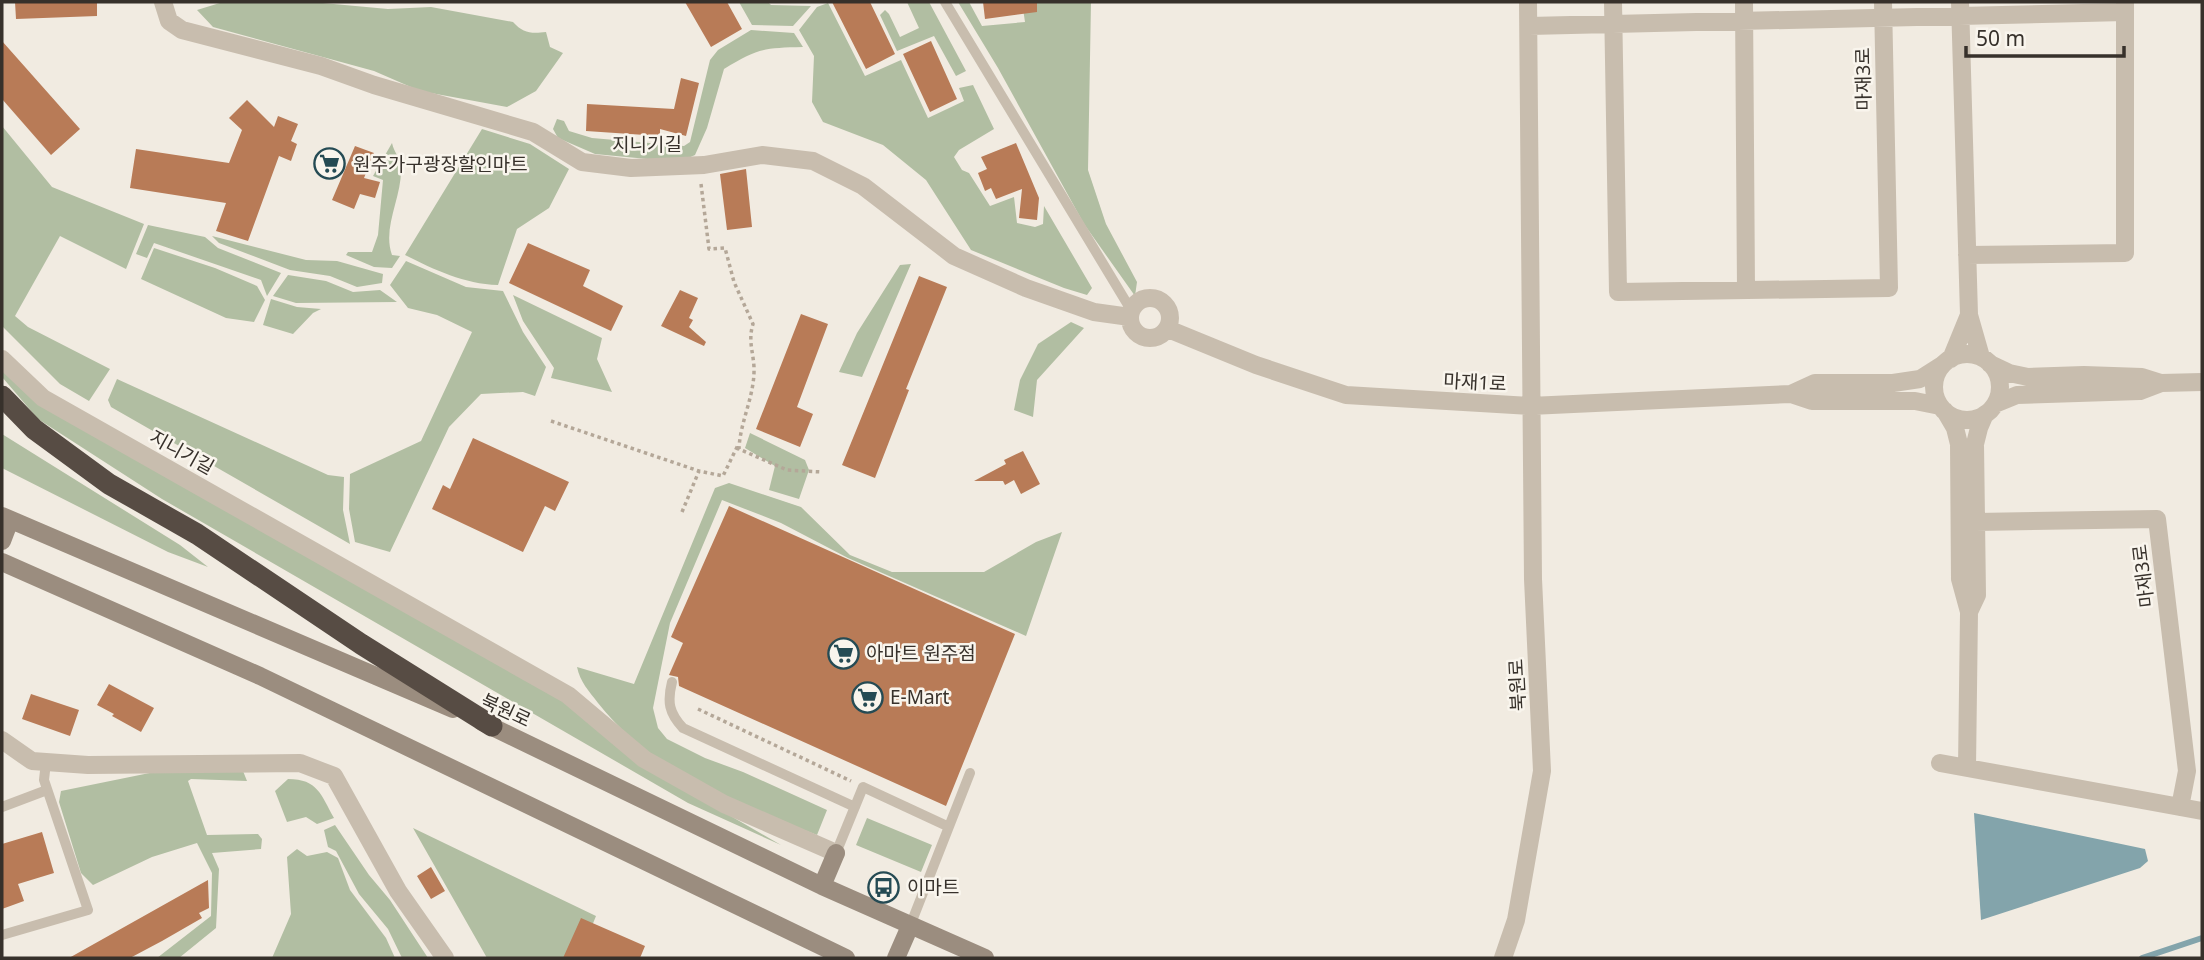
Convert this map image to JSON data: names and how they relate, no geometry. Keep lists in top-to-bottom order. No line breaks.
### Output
{"streets":{"street":["마재3로","지니기길","마재1로","북원로"]},"crossings":[["지니기길","마재1로"],["마재1로","북원로"]],"places":{"supermarket":["원주가구광장할인마트","아마트 원주점","E-Mart"],"bus stop":["이마트"]},"scale_bar":"50 m"}
